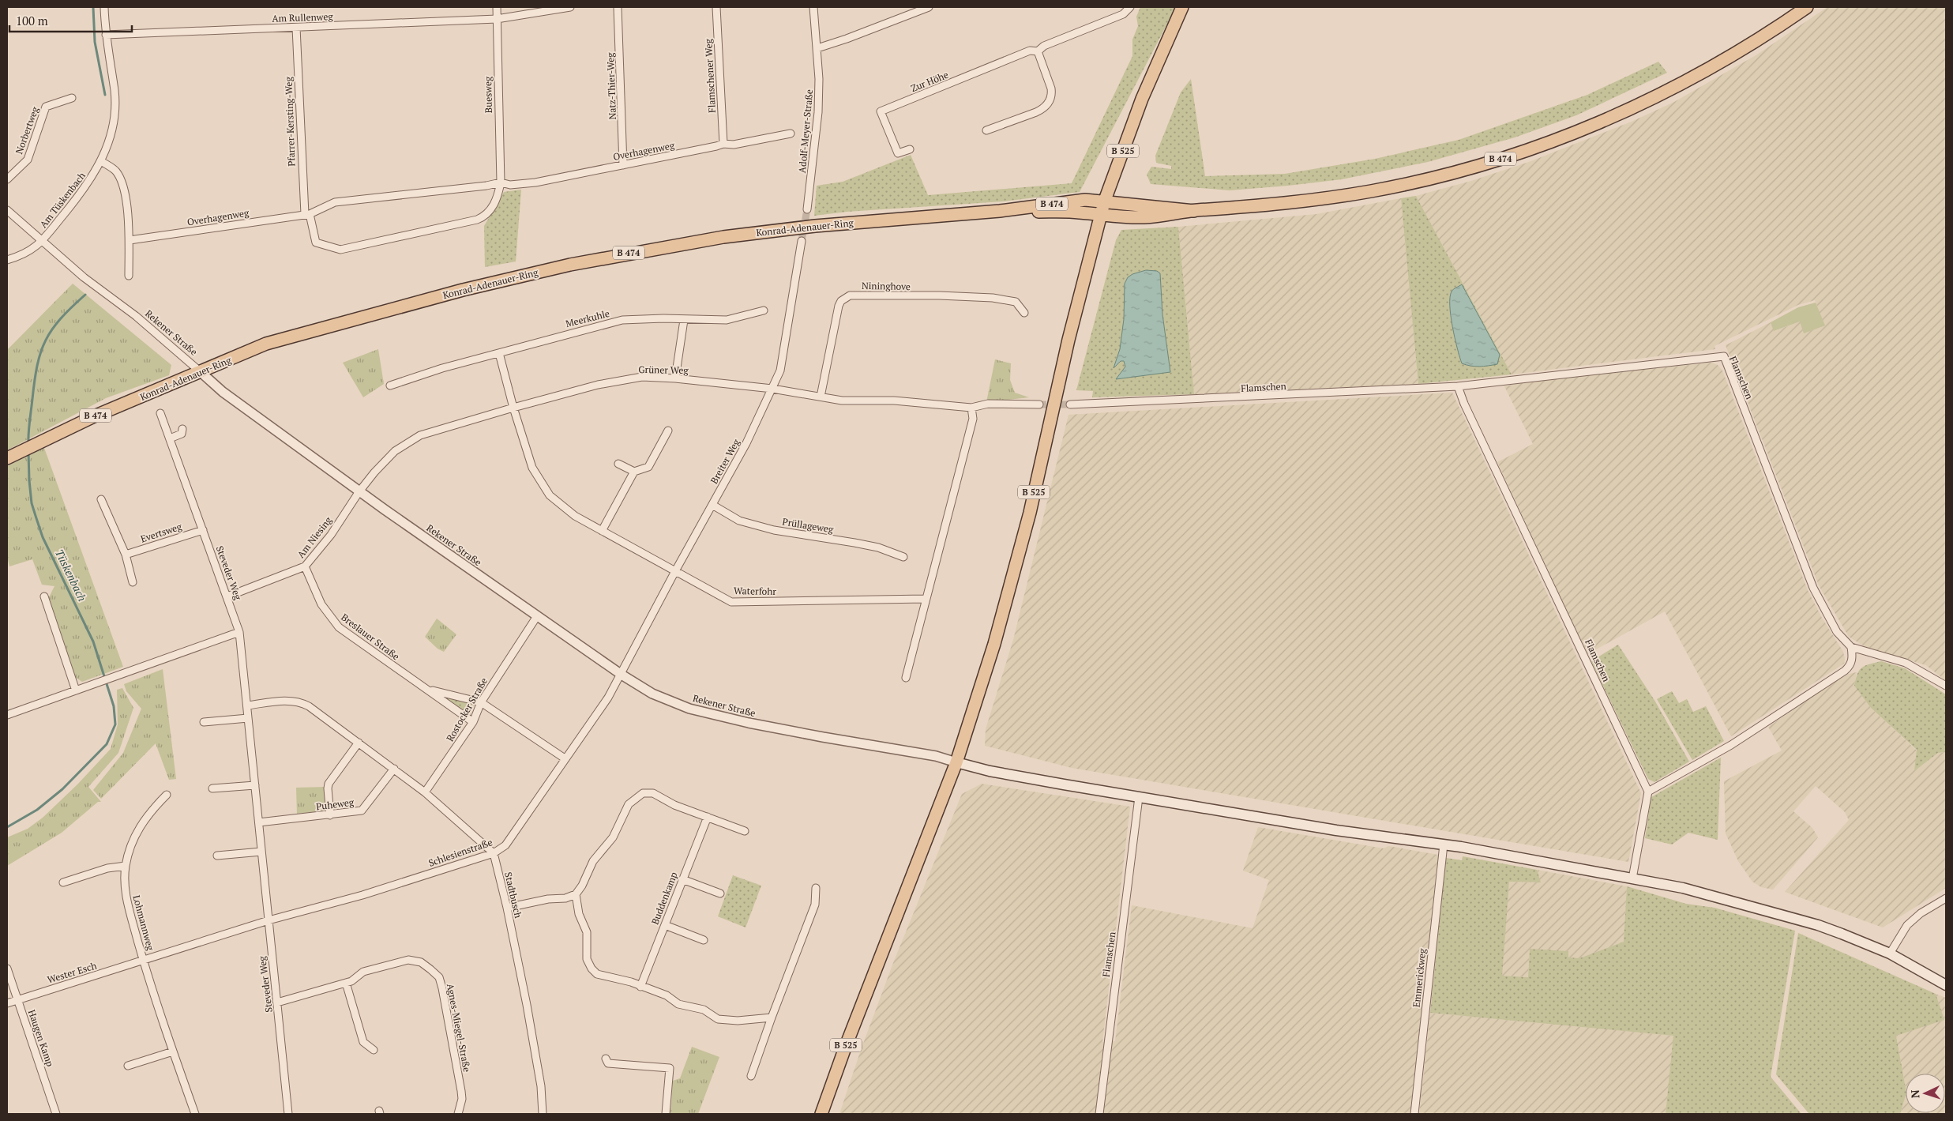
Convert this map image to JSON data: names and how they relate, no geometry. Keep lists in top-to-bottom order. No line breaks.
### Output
{"streets":{"main road":["B 525","B 474","Konrad-Adenauer-Ring"],"street":["Am Rullenweg","Flamschener Weg","Zur Höhe","Natz-Thier-Weg","Buesweg","Pfarrer-Kersting-Weg","Norbertweg","Adolf-Meyer-Straße","Overhagenweg","Am Tüskenbach","Nininghove","Meerkuhle","Rekener Straße","Grüner Weg","Flamschen","Breiter Weg","Prüllageweg","Evertsweg","Am Niesing","Steveder Weg","Waterfohr","Breslauer Straße","Rostocker Straße","Puheweg","Schlesienstraße","Stadtbusch","Buddenkamp","Lohmannweg","Wester Esch","Emmerickweg","Agnes-Miegel-Straße","Haugen Kamp"]},"crossings":[["Am Rullenweg","Buesweg"],["Am Rullenweg","Pfarrer-Kersting-Weg"],["Am Rullenweg","Am Tüskenbach"],["Flamschener Weg","Overhagenweg"],["Natz-Thier-Weg","Overhagenweg"],["Buesweg","Overhagenweg"],["Pfarrer-Kersting-Weg","Overhagenweg"],["B 525","B 474"],["B 525","Rekener Straße"],["B 474","Konrad-Adenauer-Ring"],["Am Tüskenbach","Rekener Straße"],["Konrad-Adenauer-Ring","Rekener Straße"],["Nininghove","Grüner Weg"],["Rekener Straße","Grüner Weg"],["Rekener Straße","Breiter Weg"],["Rekener Straße","Am Niesing"],["Rekener Straße","Rostocker Straße"],["Rekener Straße","Schlesienstraße"],["Grüner Weg","Breiter Weg"],["Grüner Weg","Am Niesing"],["Grüner Weg","Waterfohr"],["Breiter Weg","Prüllageweg"],["Breiter Weg","Waterfohr"],["Breiter Weg","Schlesienstraße"],["Evertsweg","Steveder Weg"],["Am Niesing","Steveder Weg"],["Am Niesing","Breslauer Straße"],["Steveder Weg","Puheweg"],["Steveder Weg","Schlesienstraße"],["Steveder Weg","Wester Esch"],["Steveder Weg","Agnes-Miegel-Straße"],["Breslauer Straße","Rostocker Straße"],["Breslauer Straße","Schlesienstraße"],["Schlesienstraße","Stadtbusch"],["Schlesienstraße","Wester Esch"],["Lohmannweg","Wester Esch"],["Wester Esch","Haugen Kamp"]],"water":["Tüskenbach"],"scale_bar":"100 m","north":"left"}
